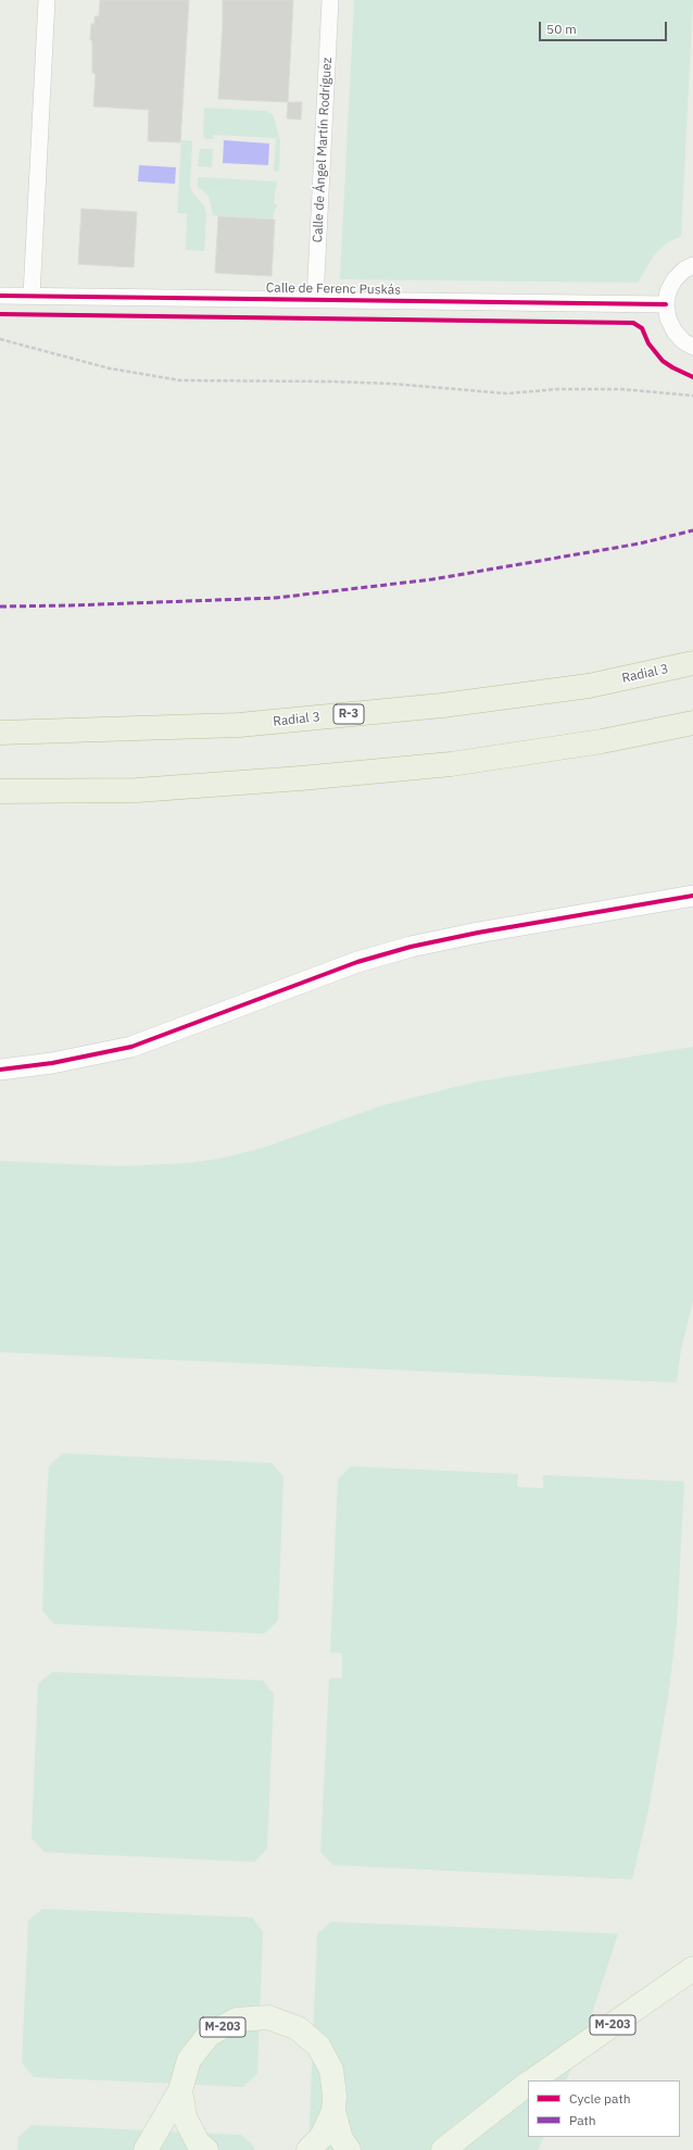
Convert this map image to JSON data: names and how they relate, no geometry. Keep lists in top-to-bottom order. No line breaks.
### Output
{"streets":{"highway":["Radial 3","R-3"],"main road":["M-203"],"street":["Calle de Ángel Martín Rodríguez","Calle de Ferenc Puskás"]},"crossings":[["Calle de Ángel Martín Rodríguez","Calle de Ferenc Puskás"]],"legend":["Cycle path","Path"],"scale_bar":"50 m"}
